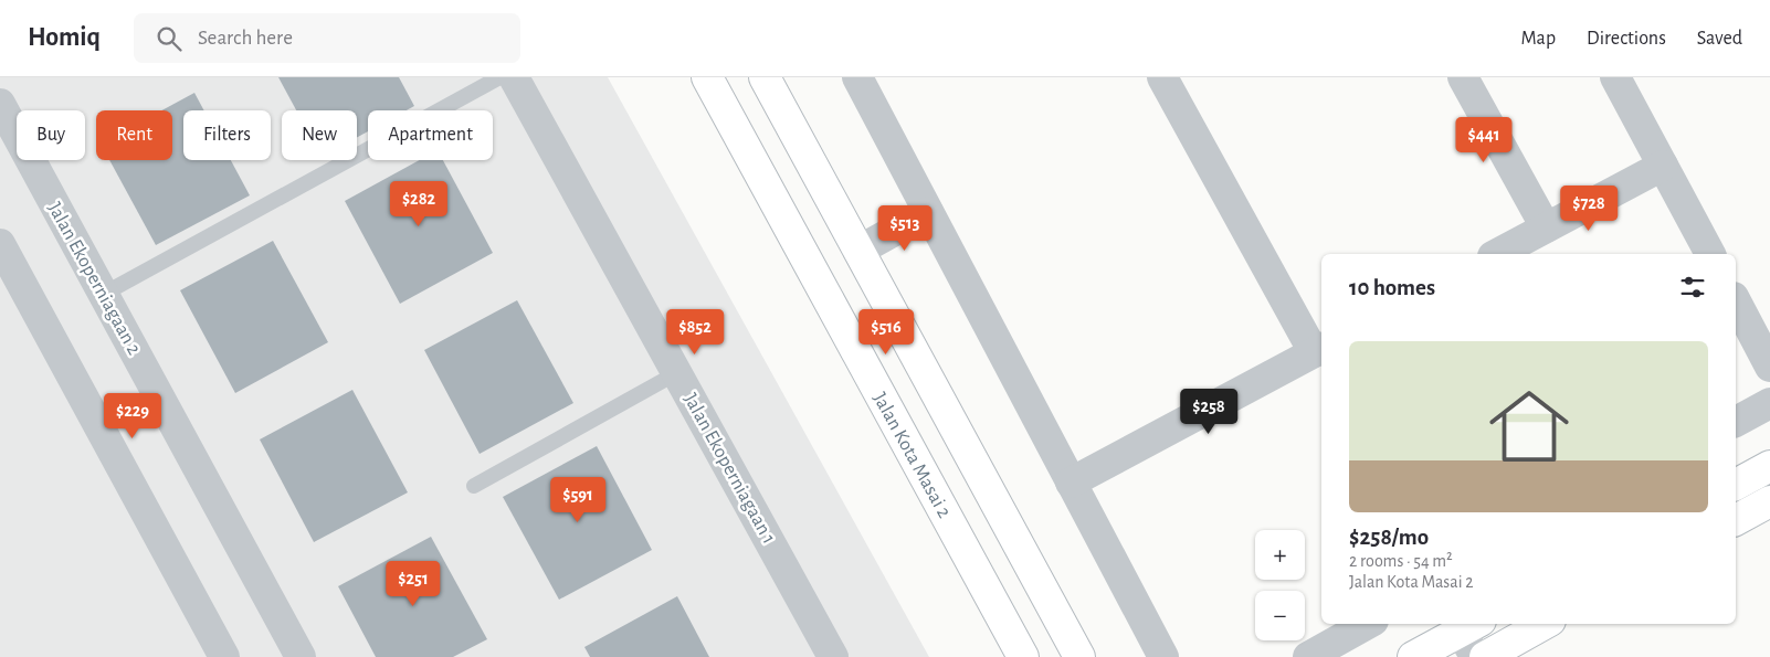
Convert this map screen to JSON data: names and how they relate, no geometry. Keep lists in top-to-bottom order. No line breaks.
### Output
{"streets":{"main road":["Jalan Kota Masai 2"],"street":["Jalan Ekoperniagaan 2","Jalan Ekoperniagaan 1"]},"page":{"header":"Homiq","search":"Search here","nav":["Map","Directions","Saved"],"chip":["Buy","Rent","Filters","New","Apartment"],"price":["$441","$282","$728","$513","$852","$516","$258","$229","$591","$251"],"heading":"10 homes","list":[{"name":"$258/mo","note":"2 rooms · 54 m² · Jalan Kota Masai 2"}],"map_buttons":["+","−"]}}
